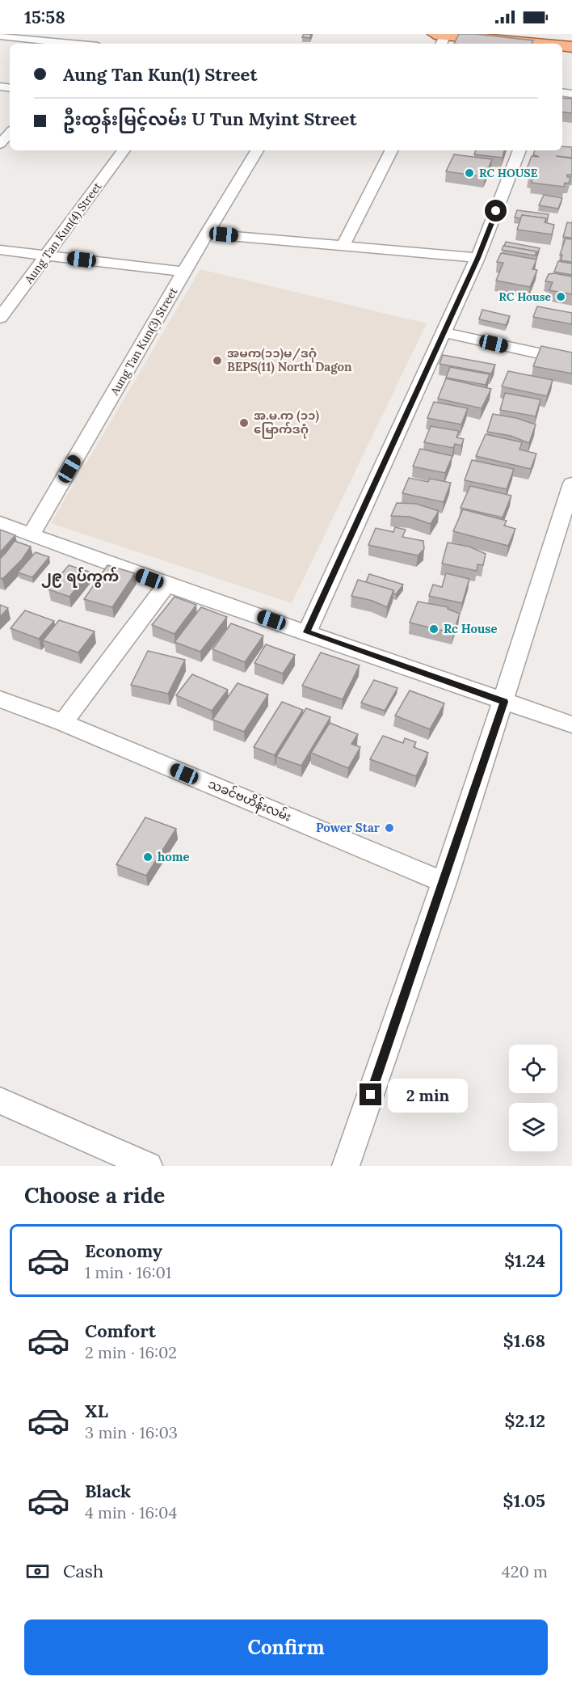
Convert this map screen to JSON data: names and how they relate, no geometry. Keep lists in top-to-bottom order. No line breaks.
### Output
{"streets":{"street":["Aung Tan Kun(4) Street","Aung Tan Kun(3) Street","သခင်ဗဟိန်းလမ်း"]},"districts":["၂၉ ရပ်ကွက်"],"places":["RC HOUSE","RC House","အမက(၁၁)မ/ဒဂုံ BEPS(11) North Dagon","အ.မ.က (၁၁) မြောက်ဒဂုံ","Rc House","Power Star","home"],"page":{"status":"15:58","banner":["Aung Tan Kun(1) Street","ဦးထွန်းမြင့်လမ်း U Tun Myint Street"],"bubble":"2 min","heading":"Choose a ride","list":[{"name":"Economy","note":"1 min · 16:01","value":"$1.24"},{"name":"Comfort","note":"2 min · 16:02","value":"$1.68"},{"name":"XL","note":"3 min · 16:03","value":"$2.12"},{"name":"Black","note":"4 min · 16:04","value":"$1.05"}],"pay":["Cash","420 m"],"buttons":"Confirm"}}
